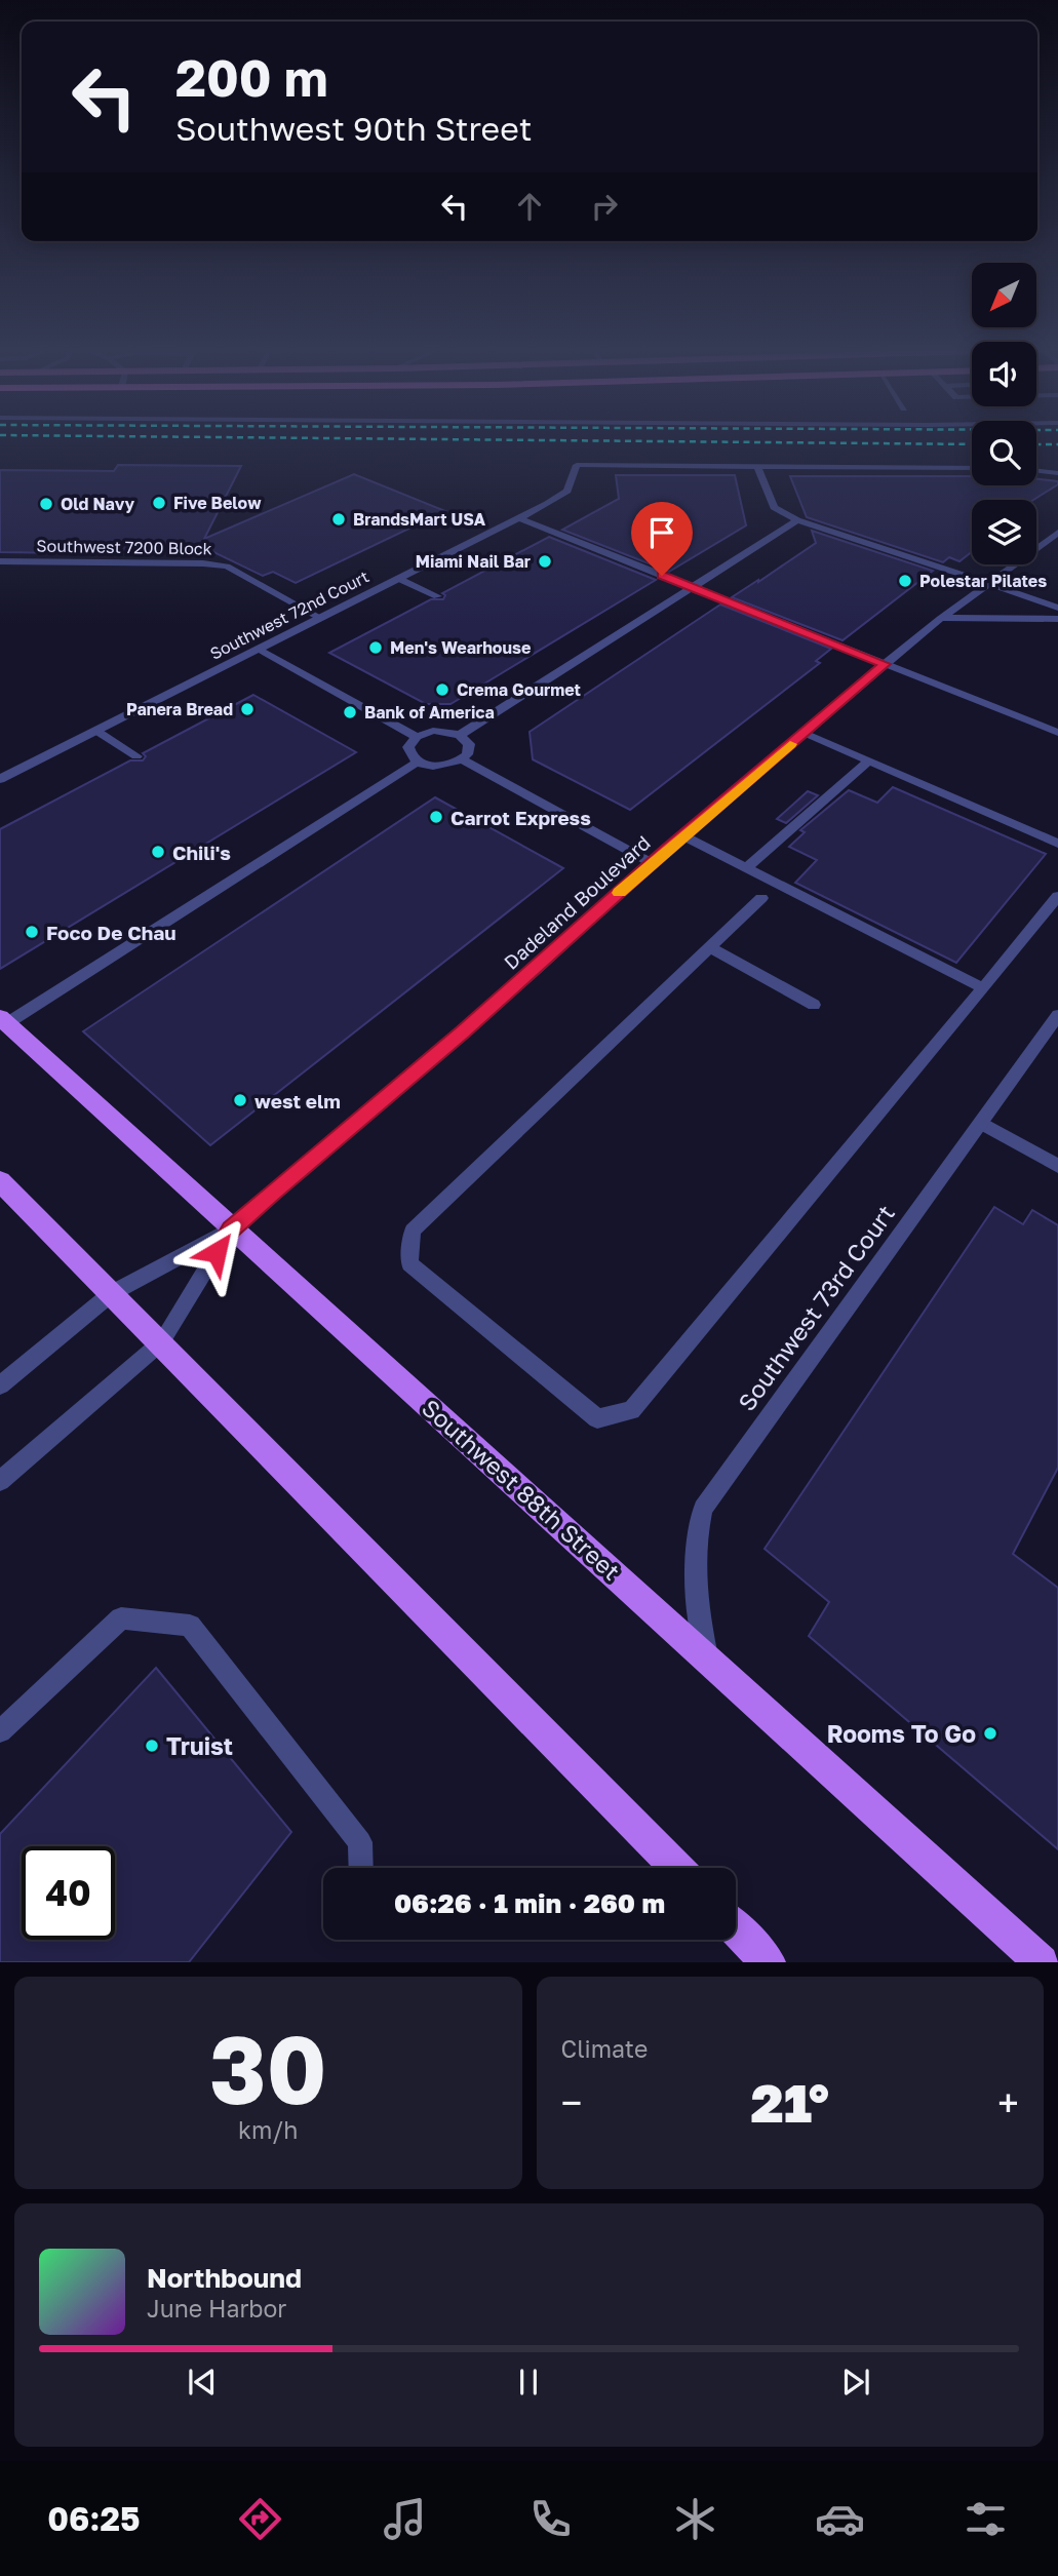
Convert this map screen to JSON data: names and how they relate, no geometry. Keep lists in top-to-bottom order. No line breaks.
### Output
{"streets":{"main road":["Southwest 88th Street"],"street":["Southwest 7200 Block","Southwest 72nd Court","Dadeland Boulevard","Southwest 73rd Court"]},"crossings":[["Southwest 7200 Block","Southwest 72nd Court"],["Dadeland Boulevard","Southwest 88th Street"],["Southwest 73rd Court","Southwest 88th Street"]],"places":["Five Below","Old Navy","BrandsMart USA","Miami Nail Bar","Polestar Pilates","Men's Wearhouse","Crema Gourmet","Panera Bread","Bank of America","Carrot Express","Chili's","Foco De Chau","west elm","Rooms To Go","Truist"],"north":"bottom left","page":{"turn":["200 m","Southwest 90th Street"],"limit":"40","trip":"06:26 · 1 min · 260 m","tile":[["30","km/h"],"Climate"],"heat":["−","21°","+"],"song":["Northbound","June Harbor"],"tabs":"06:25"}}
